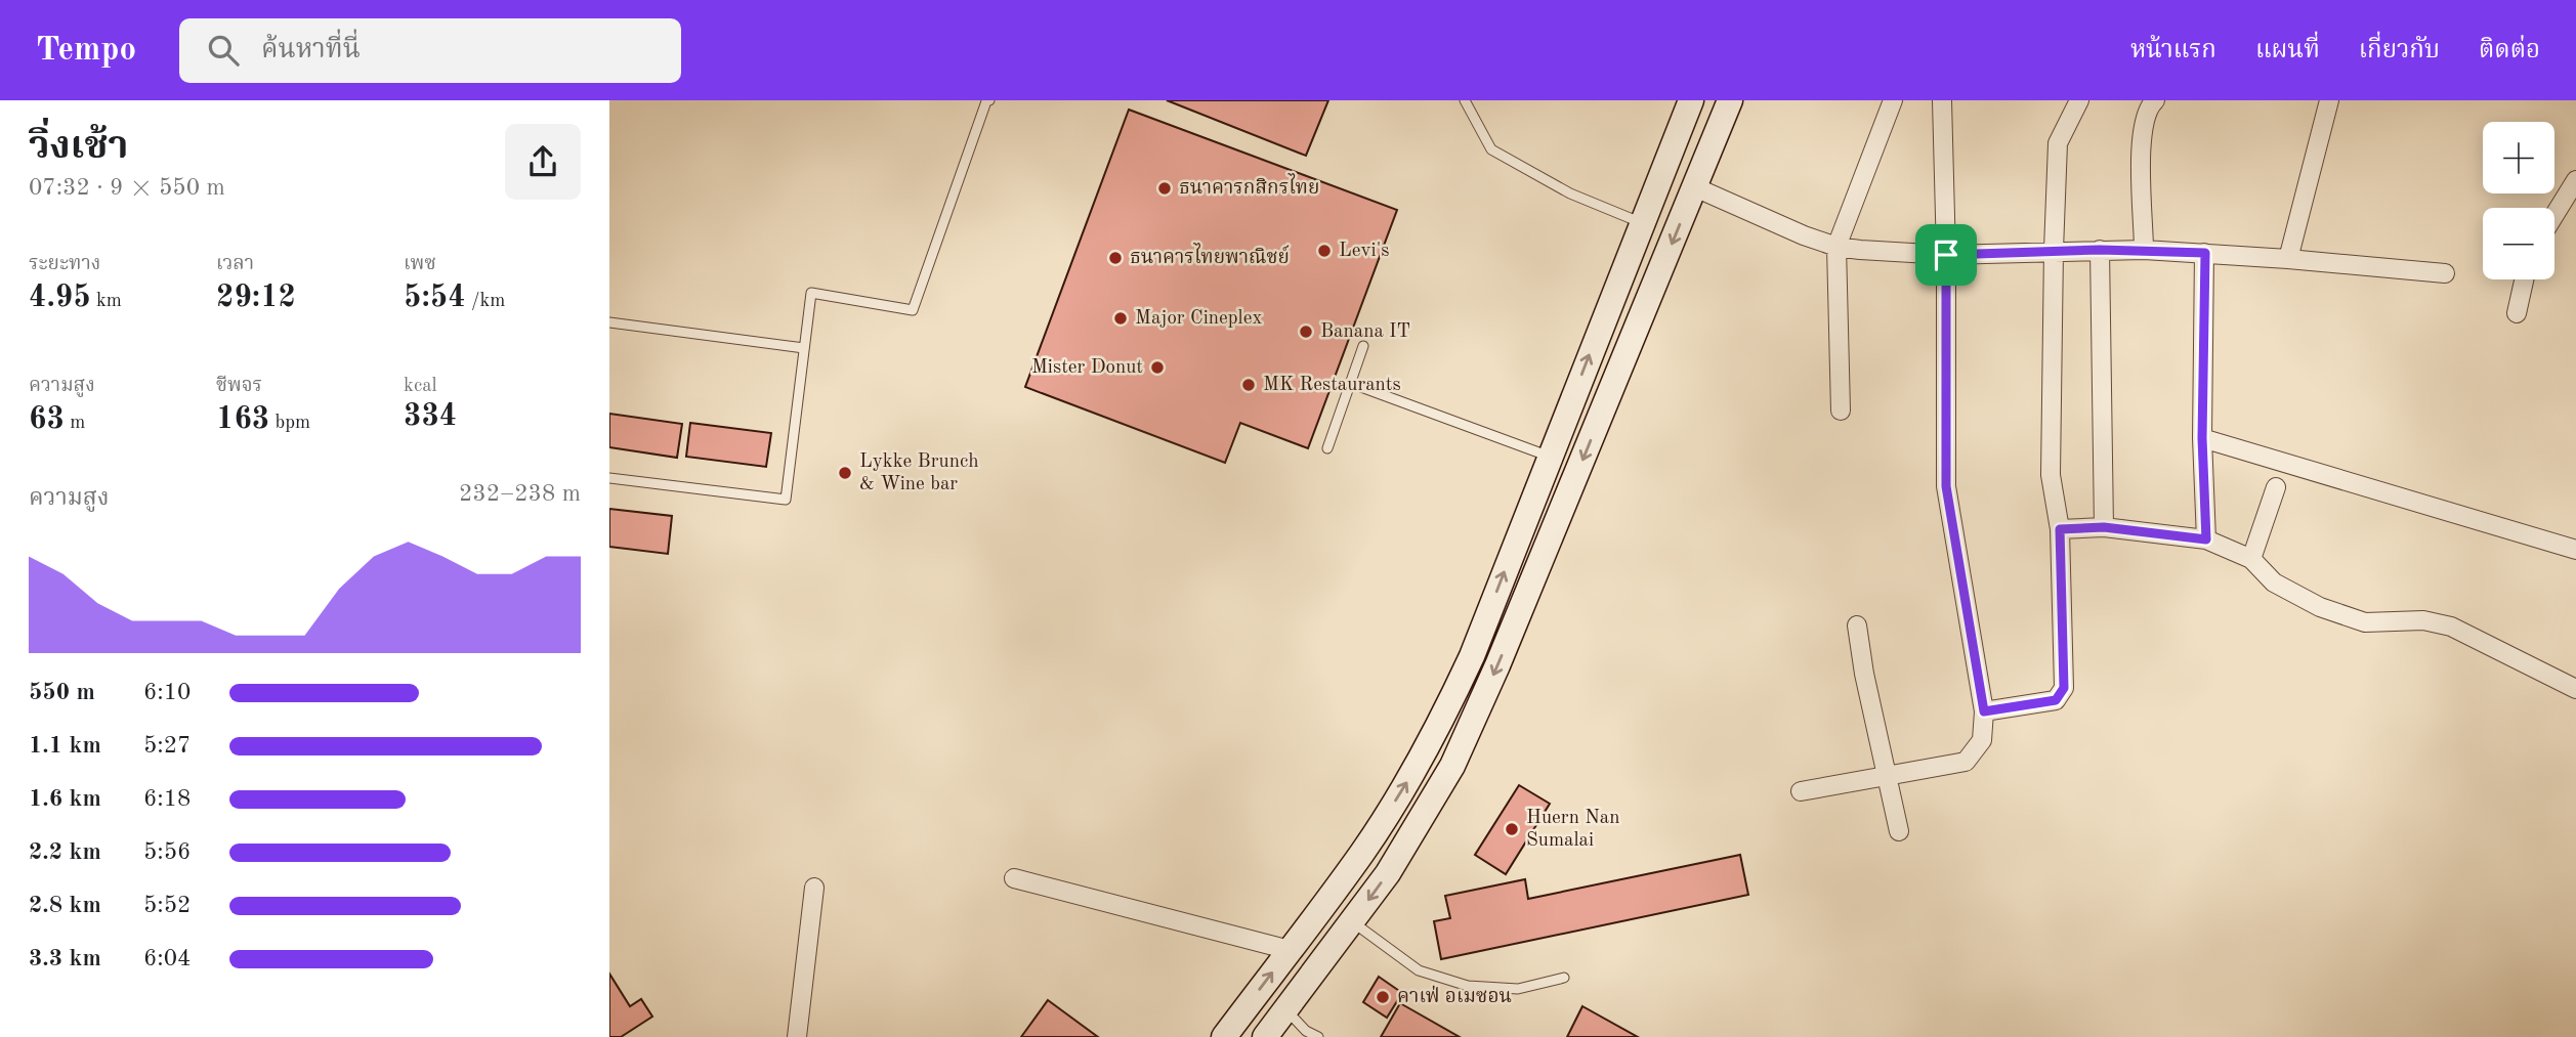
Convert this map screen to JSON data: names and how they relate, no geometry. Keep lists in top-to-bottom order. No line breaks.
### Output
{"places":["ธนาคารกสิกรไทย","Levi's","ธนาคารไทยพาณิชย์","Major Cineplex","Banana IT","Mister Donut","MK Restaurants","Lykke Brunch & Wine bar","Huern Nan Sumalai","คาเฟ่ อเมซอน"],"page":{"header":"Tempo","search":"ค้นหาที่นี่","nav":["หน้าแรก","แผนที่","เกี่ยวกับ","ติดต่อ"],"heading":["วิ่งเช้า","07:32 · 9 × 550 m"],"map_buttons":["+","−"],"stats":[["ระยะทาง","4.95 km"],["เวลา","29:12"],["เพซ","5:54 /km"],["ความสูง","63 m"],["ชีพจร","163 bpm"],["kcal","334"]],"chart":["ความสูง","232–238 m"],"list":[{"name":"550 m","note":"6:10"},{"name":"1.1 km","note":"5:27"},{"name":"1.6 km","note":"6:18"},{"name":"2.2 km","note":"5:56"},{"name":"2.8 km","note":"5:52"},{"name":"3.3 km","note":"6:04"}]}}
